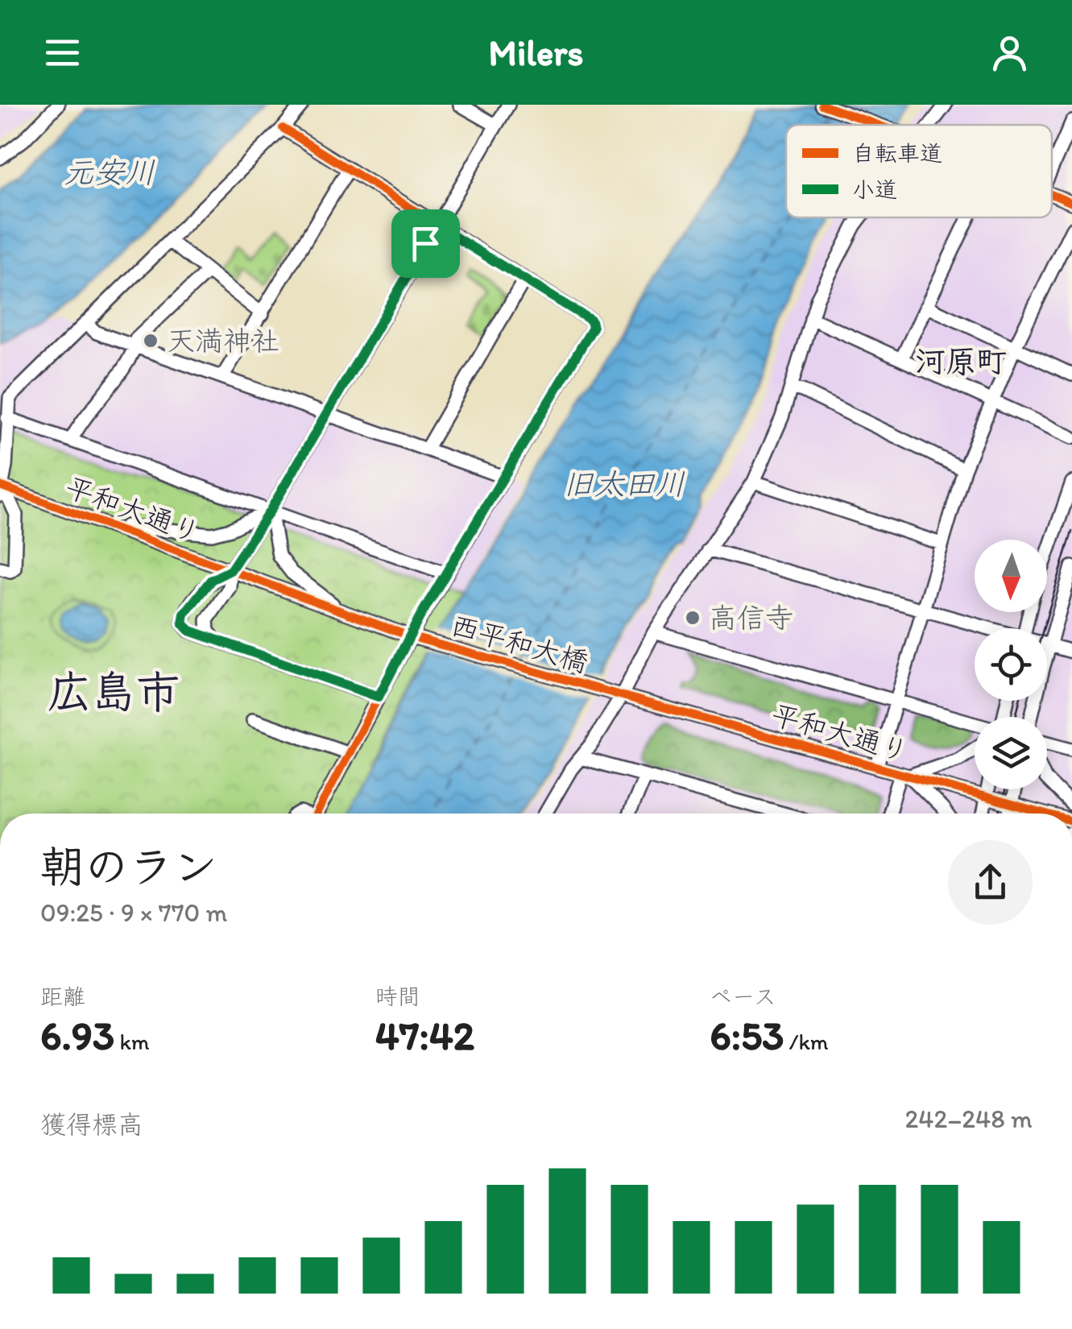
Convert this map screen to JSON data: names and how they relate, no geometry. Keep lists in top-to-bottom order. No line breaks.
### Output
{"streets":{"street":["平和大通り","西平和大橋"]},"crossings":[["平和大通り","西平和大橋"]],"districts":["河原町","広島市"],"water":["元安川","旧太田川"],"places":["天満神社","高信寺"],"legend":["自転車道","小道"],"north":"bottom","page":{"header":"Milers","heading":["朝のラン","09:25 · 9 × 770 m"],"stats":[["距離","6.93 km"],["時間","47:42"],["ペース","6:53 /km"]],"chart":["獲得標高","242–248 m"]}}
